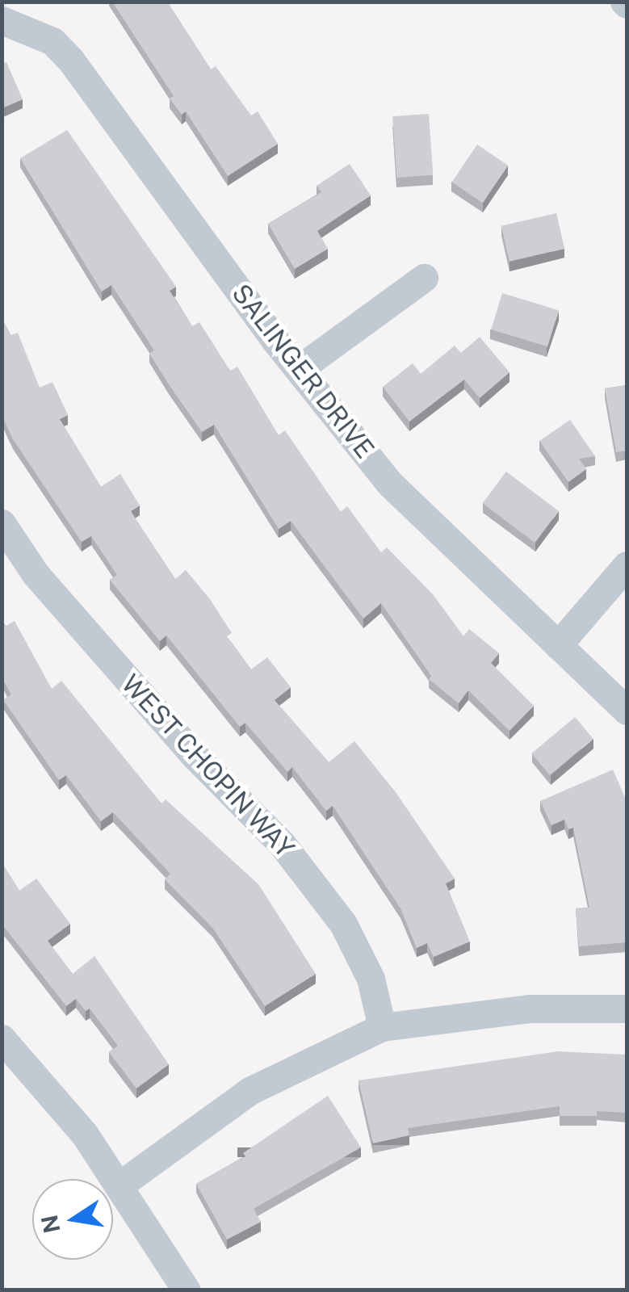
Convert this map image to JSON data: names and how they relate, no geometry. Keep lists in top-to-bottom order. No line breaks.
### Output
{"streets":{"street":["SALINGER DRIVE","WEST CHOPIN WAY"]},"north":"left"}
